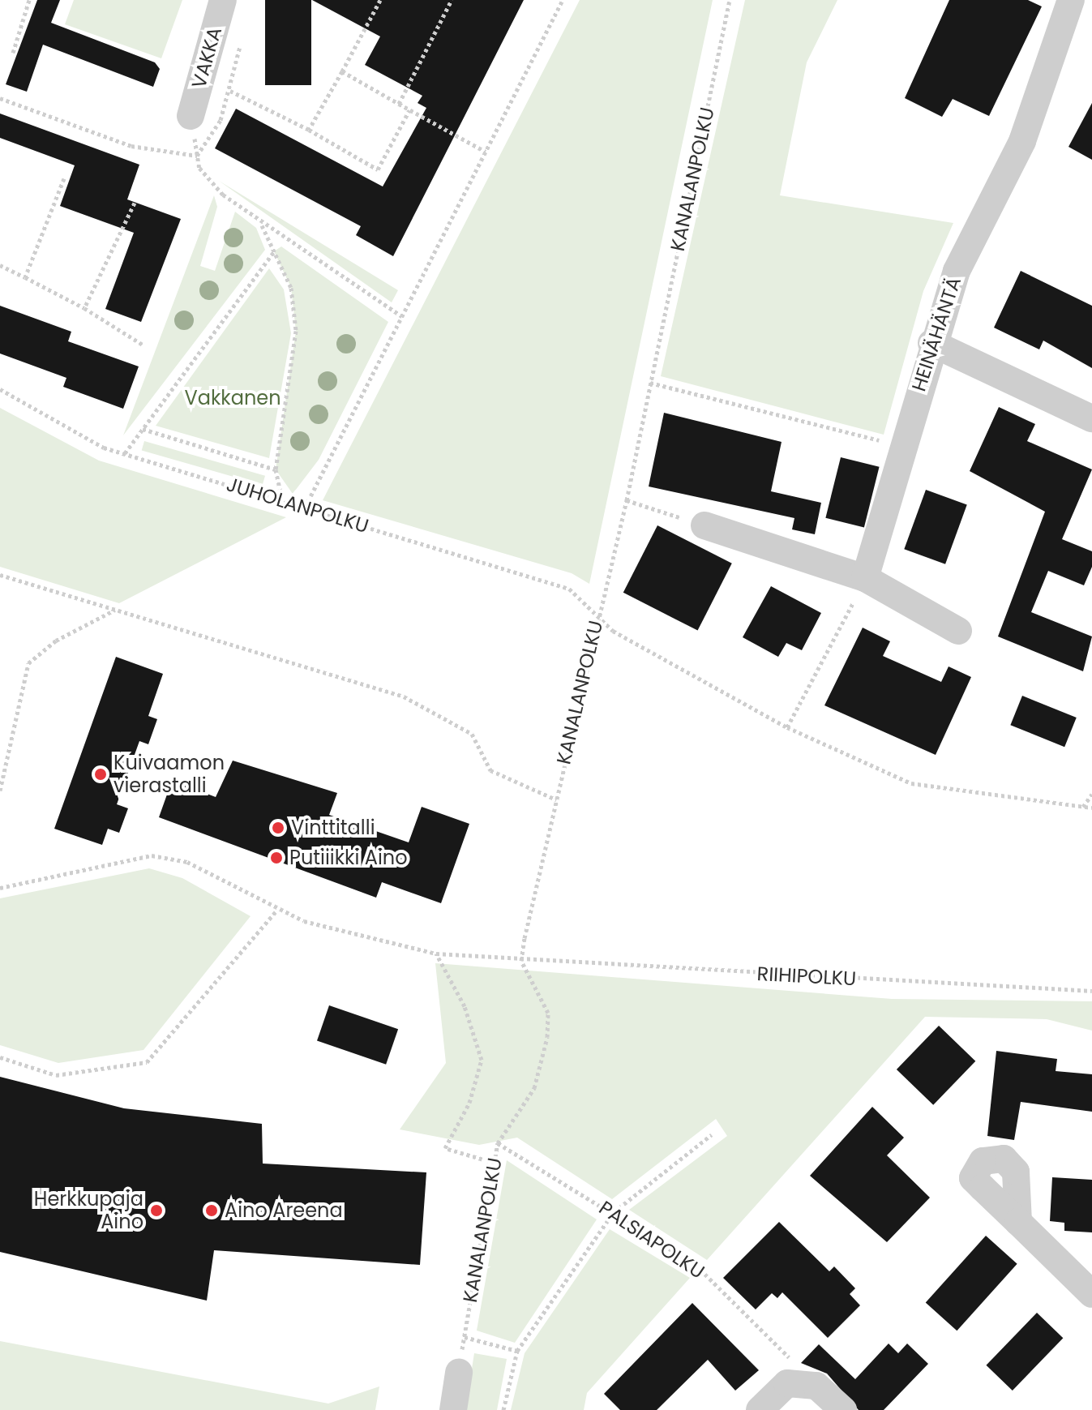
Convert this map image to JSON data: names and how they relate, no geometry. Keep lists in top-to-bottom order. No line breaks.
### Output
{"streets":{"street":["VAKKA","HEINÄHÄNTÄ"],"path":["KANALANPOLKU","JUHOLANPOLKU","RIIHIPOLKU","PALSIAPOLKU"]},"crossings":[["KANALANPOLKU","JUHOLANPOLKU"],["KANALANPOLKU","RIIHIPOLKU"],["KANALANPOLKU","PALSIAPOLKU"]],"parks":["Vakkanen"],"places":["Kuivaamon vierastalli","Vinttitalli","Putiiikki Aino","Herkkupaja Aino","Aino Areena"]}
